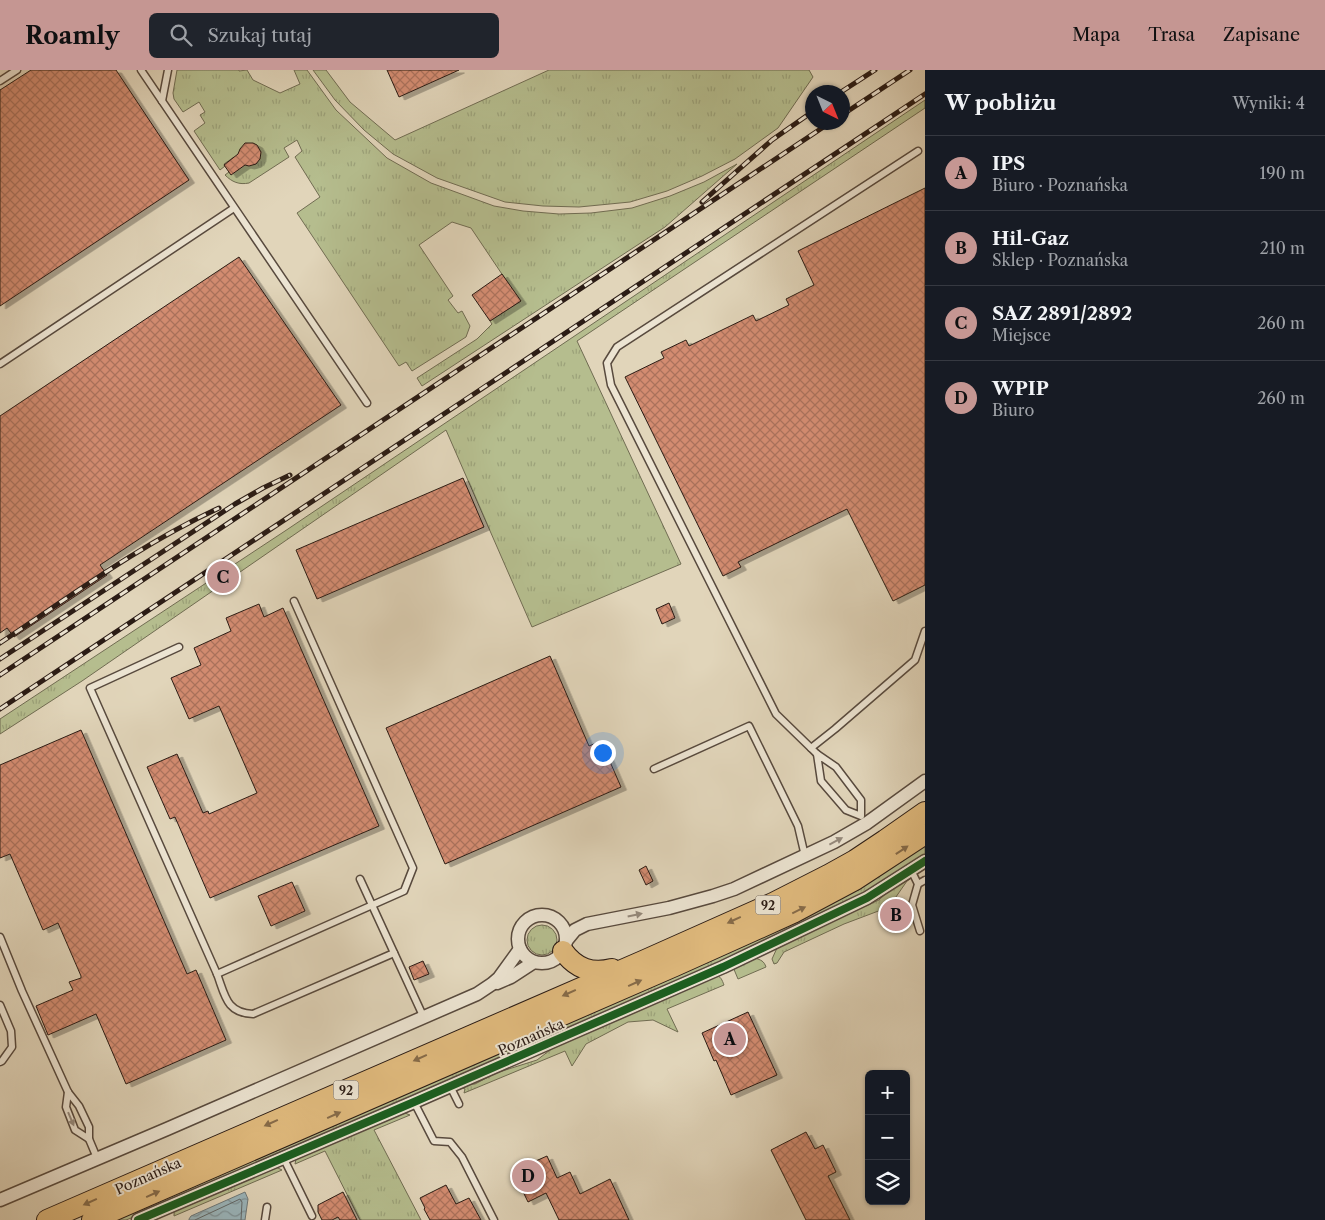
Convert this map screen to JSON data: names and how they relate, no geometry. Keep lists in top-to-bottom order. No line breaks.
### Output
{"streets":{"main road":["92","Poznańska"]},"north":"bottom right","page":{"header":"Roamly","search":"Szukaj tutaj","nav":["Mapa","Trasa","Zapisane"],"heading":["W pobliżu","Wyniki: 4"],"list":[{"mark":"A","name":"IPS","note":"Biuro · Poznańska","value":"190 m"},{"mark":"B","name":"Hil-Gaz","note":"Sklep · Poznańska","value":"210 m"},{"mark":"C","name":"SAZ 2891/2892","note":"Miejsce","value":"260 m"},{"mark":"D","name":"WPIP","note":"Biuro","value":"260 m"}],"pins":["C","B","A","D"],"map_buttons":["+","−"]}}
